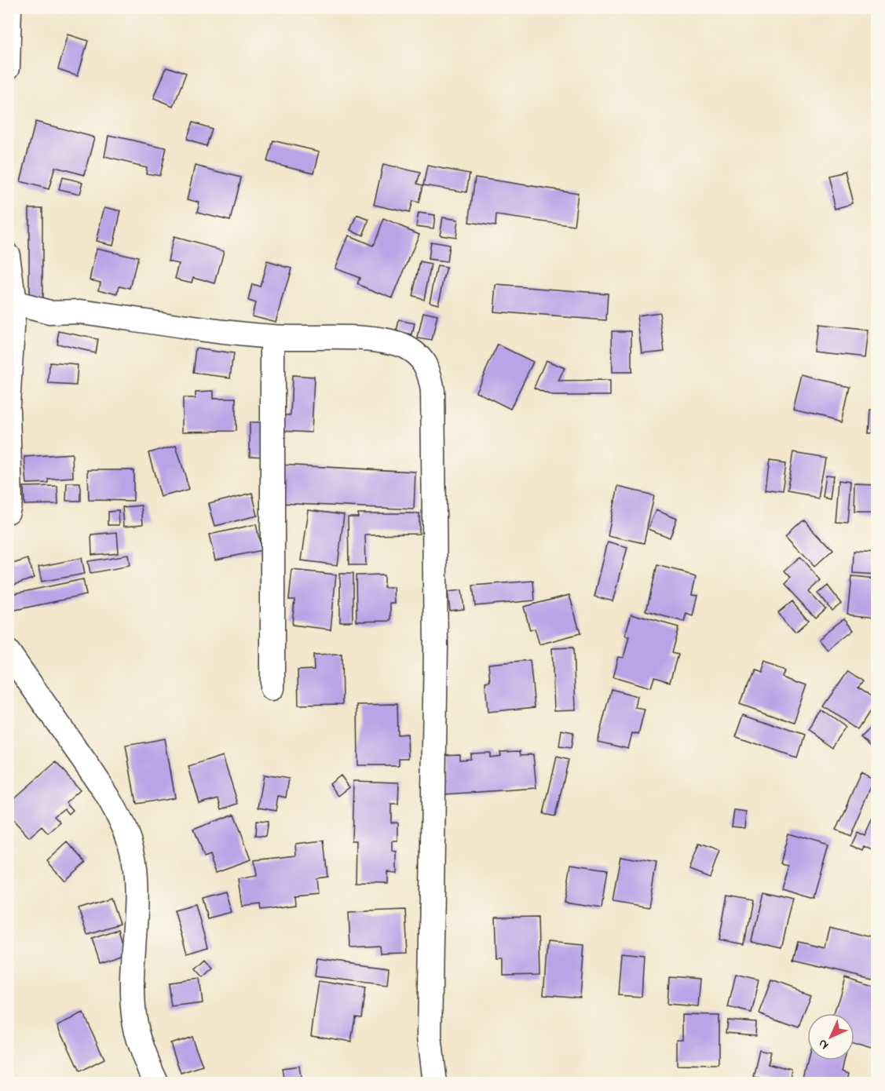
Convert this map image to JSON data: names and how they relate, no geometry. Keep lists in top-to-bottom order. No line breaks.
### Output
{"north":"bottom left"}
